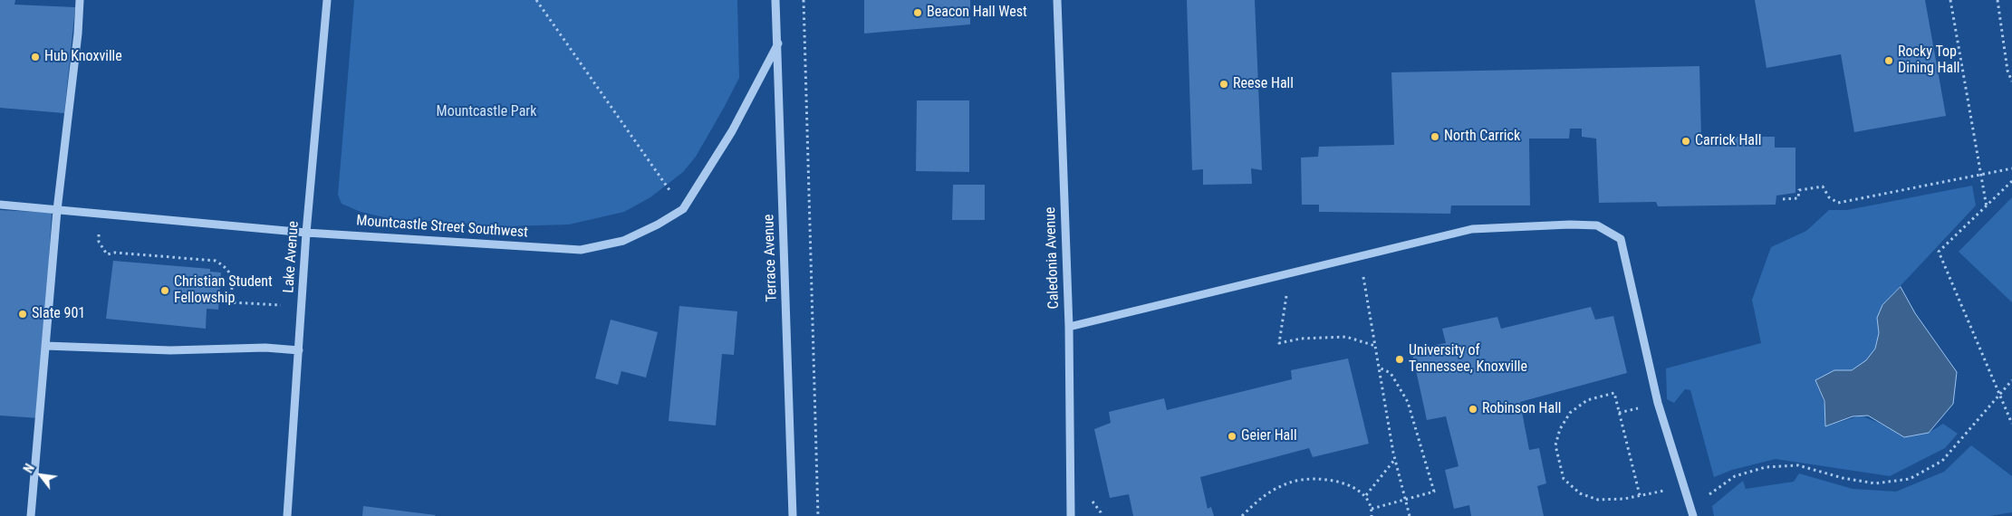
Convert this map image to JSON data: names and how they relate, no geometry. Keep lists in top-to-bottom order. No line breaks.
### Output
{"streets":{"street":["Mountcastle Street Southwest","Lake Avenue","Terrace Avenue","Caledonia Avenue"]},"crossings":[["Mountcastle Street Southwest","Lake Avenue"],["Mountcastle Street Southwest","Terrace Avenue"]],"parks":["Mountcastle Park"],"places":["Beacon Hall West","Hub Knoxville","Rocky Top Dining Hall","Reese Hall","North Carrick","Carrick Hall","Christian Student Fellowship","Slate 901","University of Tennessee, Knoxville","Robinson Hall","Geier Hall"],"north":"top left"}
